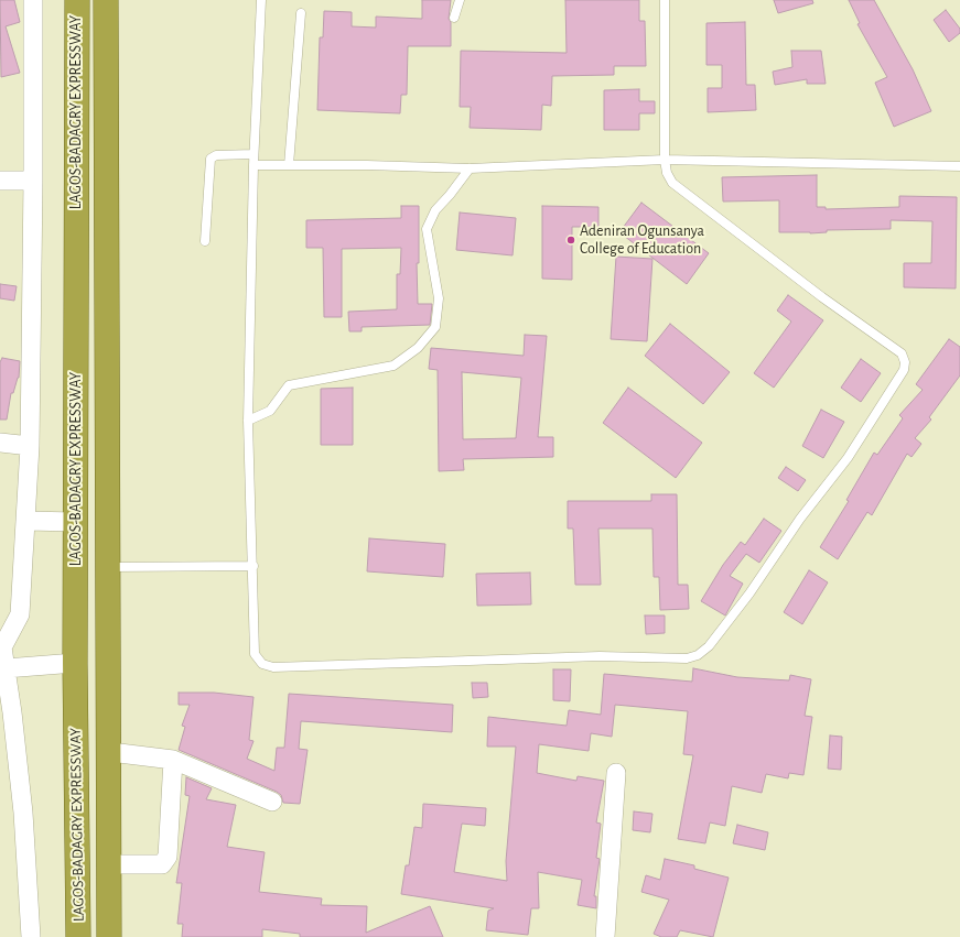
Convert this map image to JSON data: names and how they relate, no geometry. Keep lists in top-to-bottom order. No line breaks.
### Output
{"streets":{"highway":["LAGOS-BADAGRY EXPRESSWAY"]},"places":["Adeniran Ogunsanya College of Education"]}
